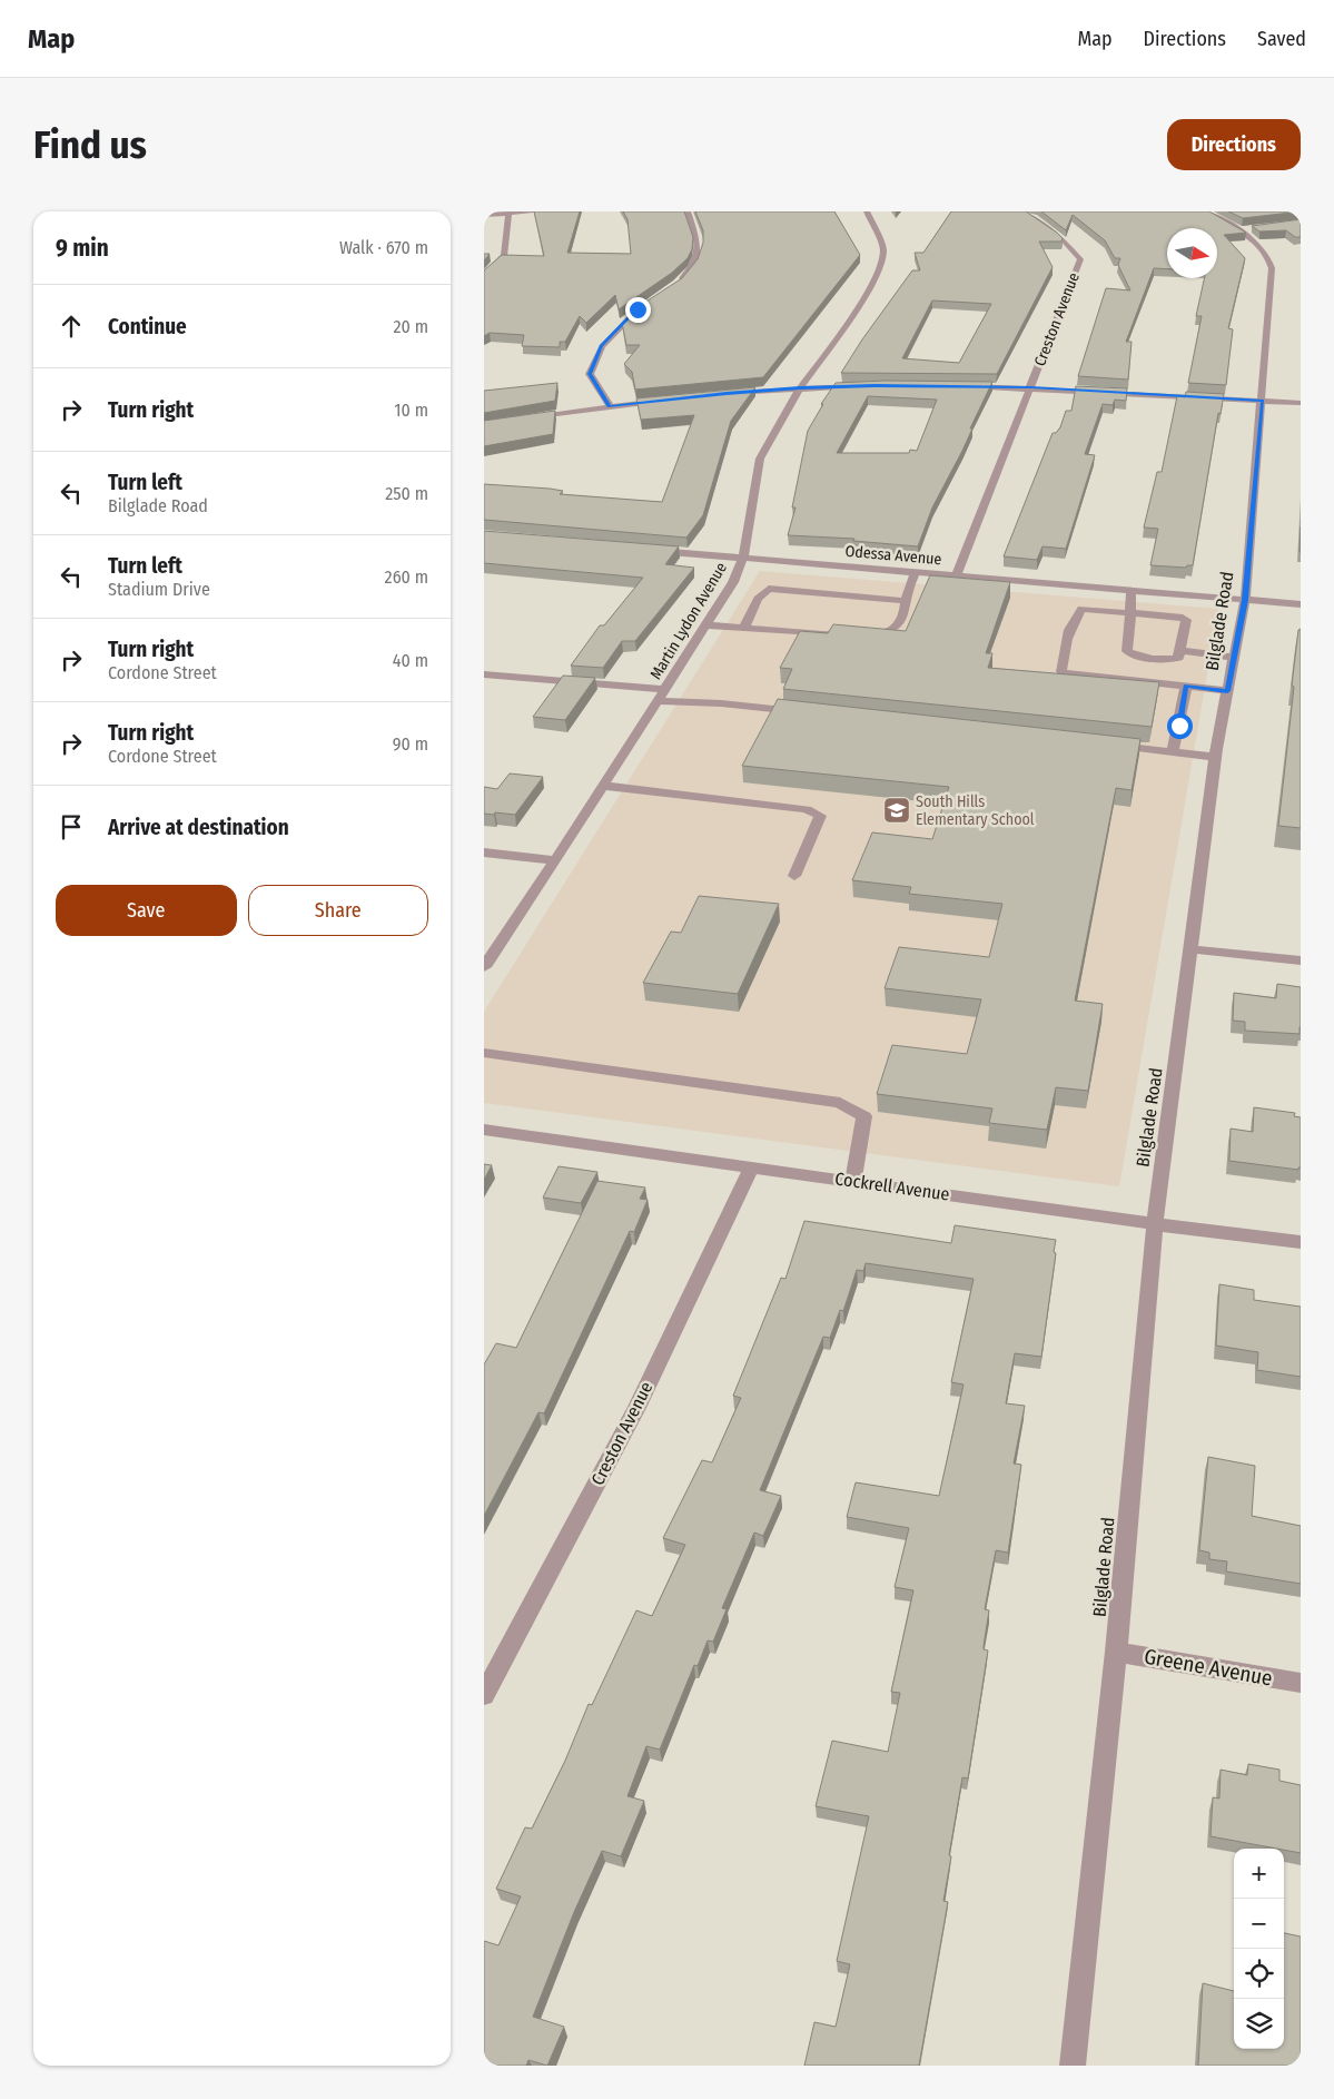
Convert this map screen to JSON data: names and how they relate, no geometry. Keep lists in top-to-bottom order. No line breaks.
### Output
{"streets":{"street":["Creston Avenue","Odessa Avenue","Martin Lydon Avenue","Bilglade Road","Cockrell Avenue","Greene Avenue"]},"crossings":[["Creston Avenue","Odessa Avenue"],["Creston Avenue","Cockrell Avenue"],["Odessa Avenue","Martin Lydon Avenue"],["Odessa Avenue","Bilglade Road"],["Bilglade Road","Cockrell Avenue"],["Bilglade Road","Greene Avenue"]],"places":{"school or university":["South Hills Elementary School"]},"north":"right","page":{"header":"Map","nav":["Map","Directions","Saved"],"buttons":["Directions",["Save","Share"]],"title":"Find us","heading":["9 min","Walk · 670 m"],"list":[["Continue","20 m"],["Turn right","10 m"],["Turn left","Bilglade Road","250 m"],["Turn left","Stadium Drive","260 m"],["Turn right","Cordone Street","40 m"],["Turn right","Cordone Street","90 m"],"Arrive at destination"],"map_buttons":["+","−"]}}
